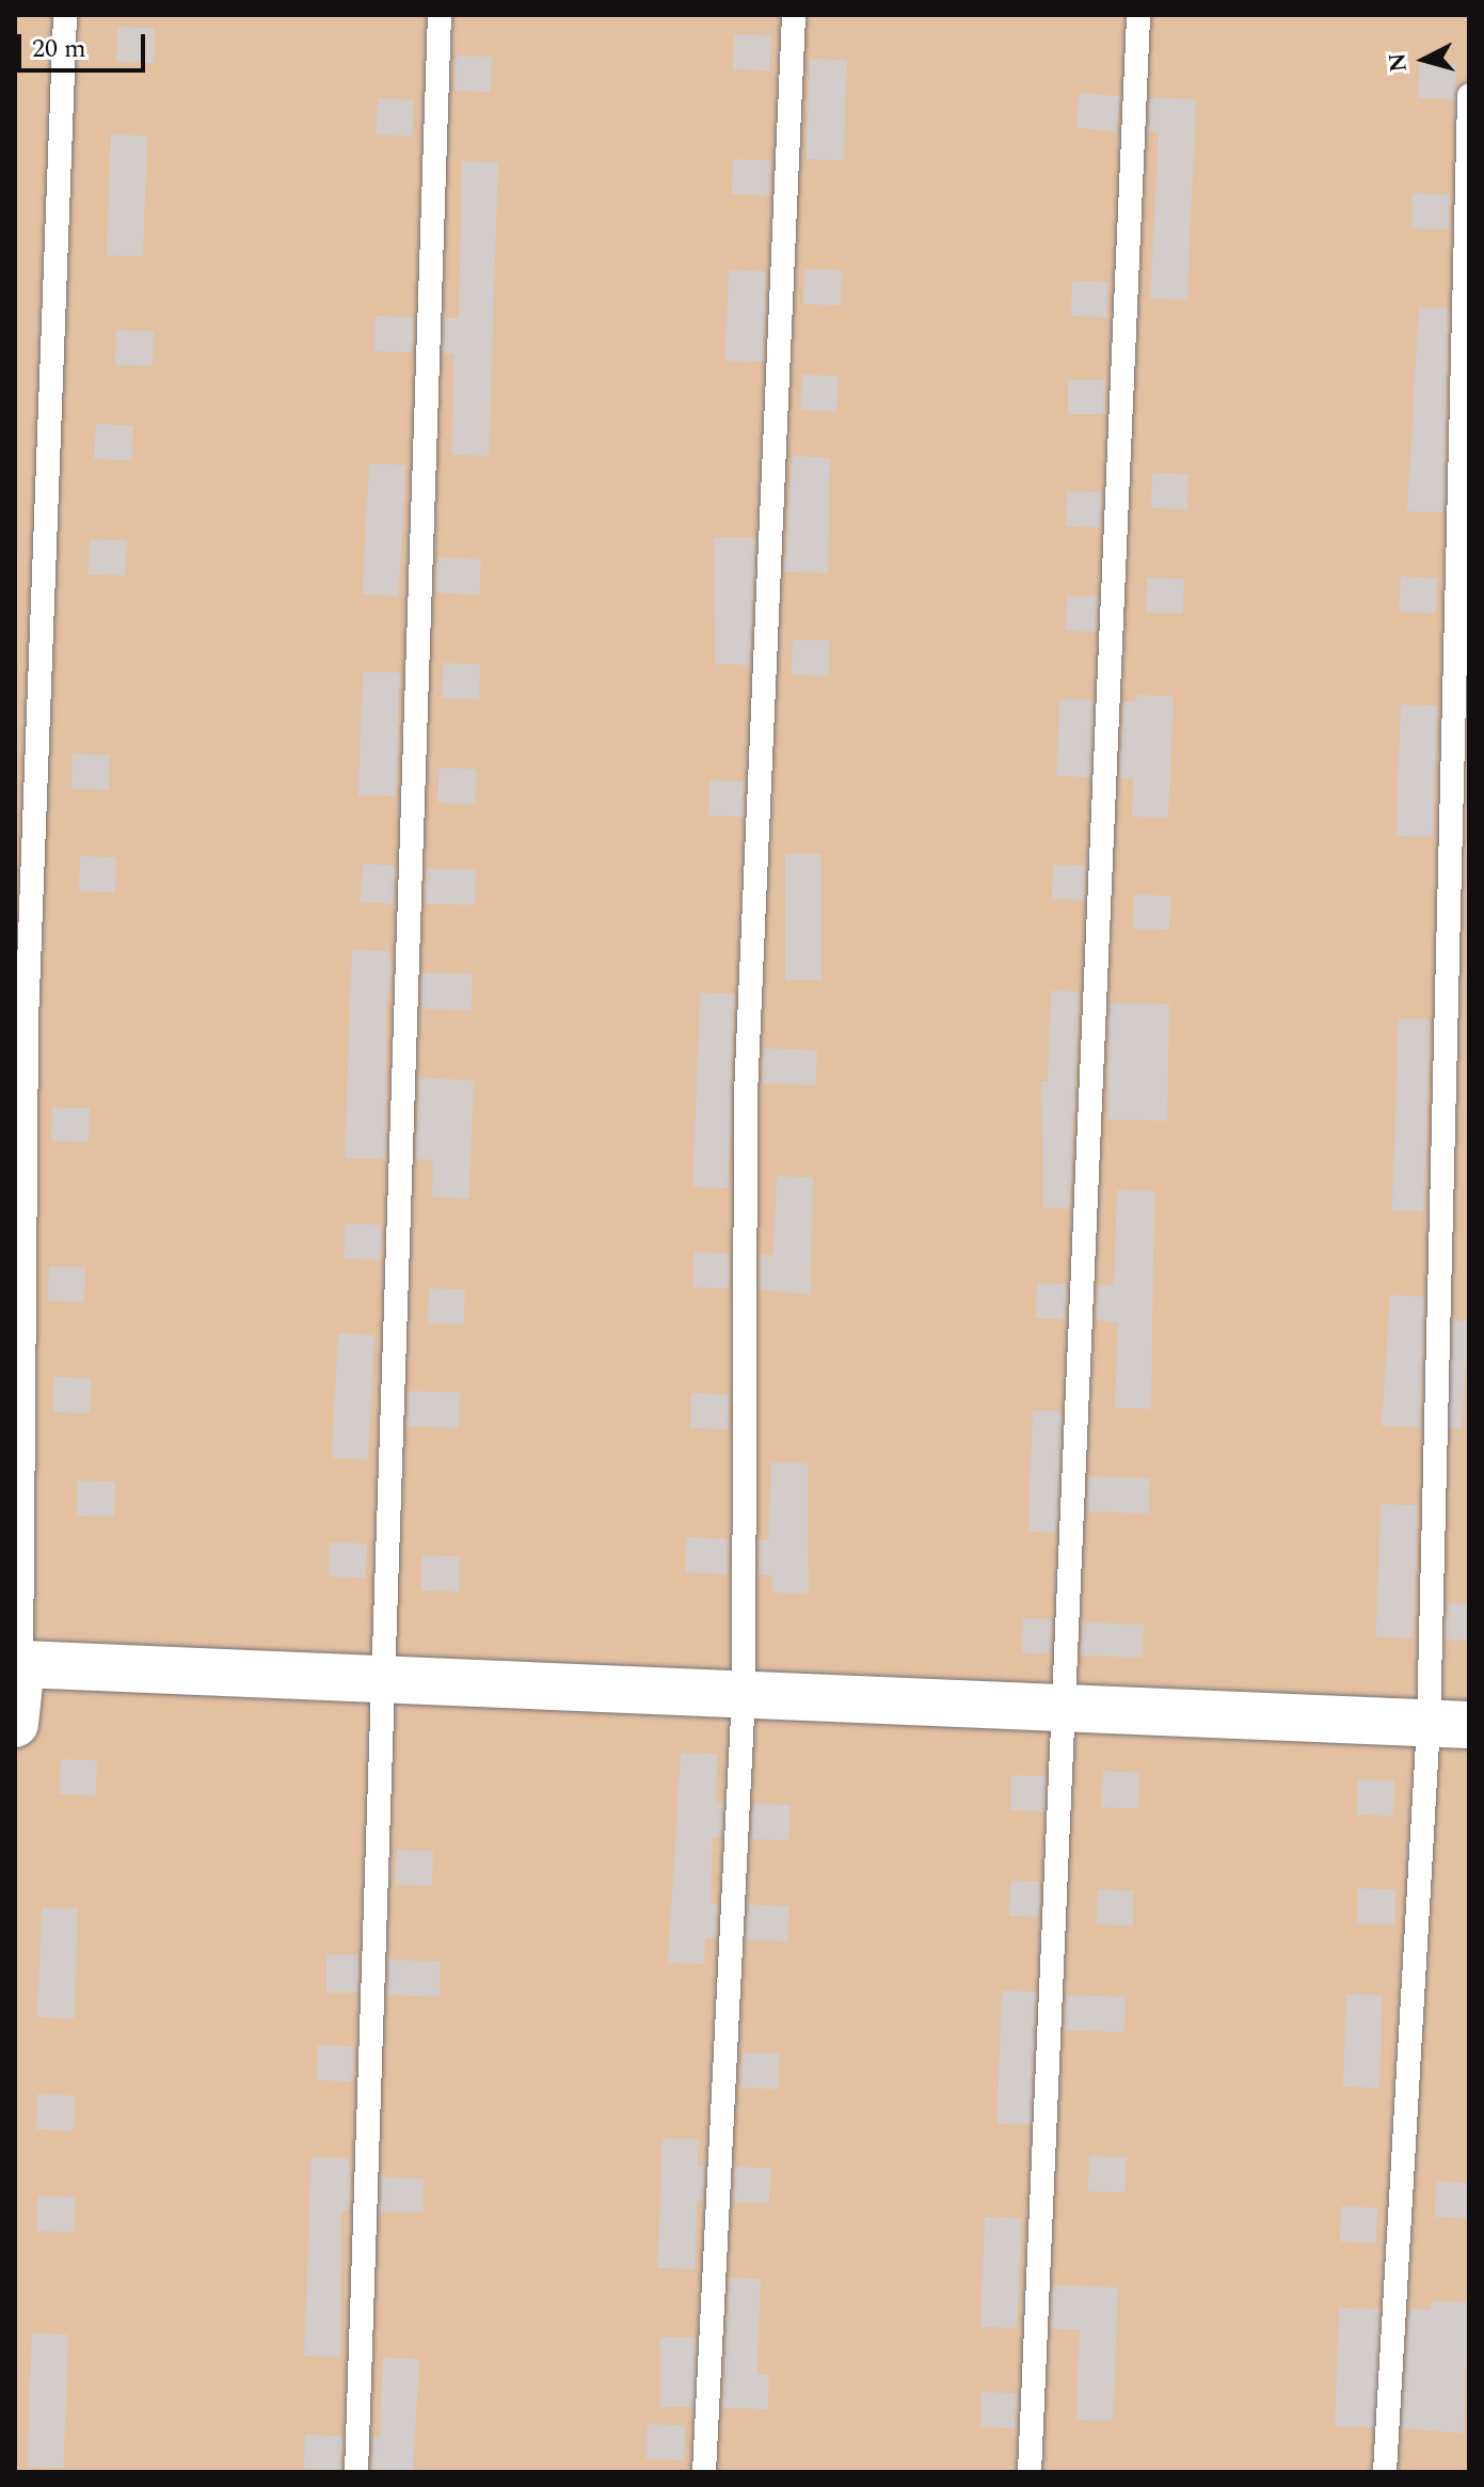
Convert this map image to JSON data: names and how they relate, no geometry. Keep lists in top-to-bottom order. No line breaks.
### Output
{"scale_bar":"20 m","north":"left"}
